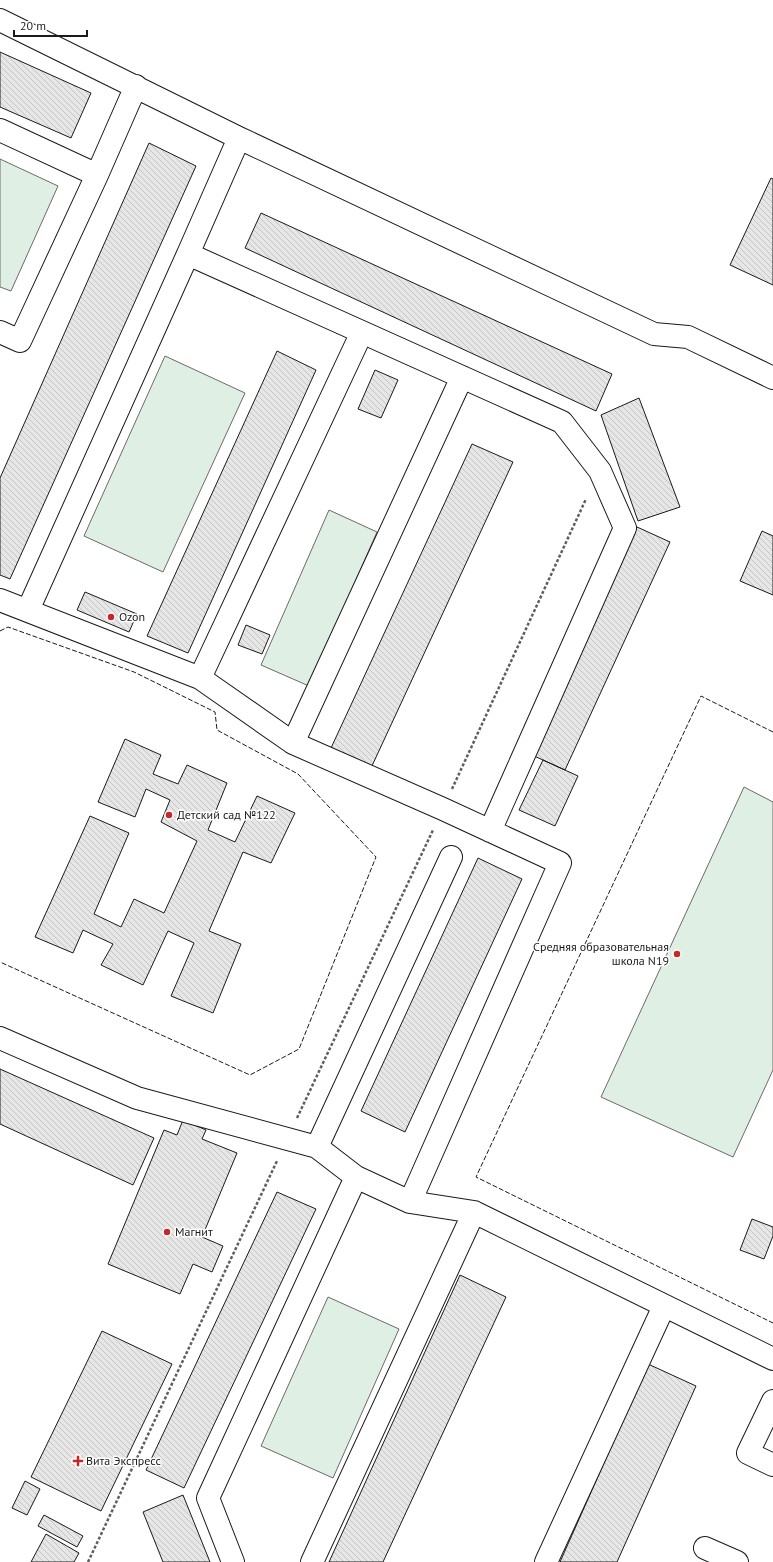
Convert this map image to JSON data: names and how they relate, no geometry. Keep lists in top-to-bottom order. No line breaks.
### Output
{"places":{"other":["Ozon","Детский сад №122","Средняя образовательная школа N19","Магнит"],"health":["Вита Экспресс"]},"scale_bar":"20 m"}
